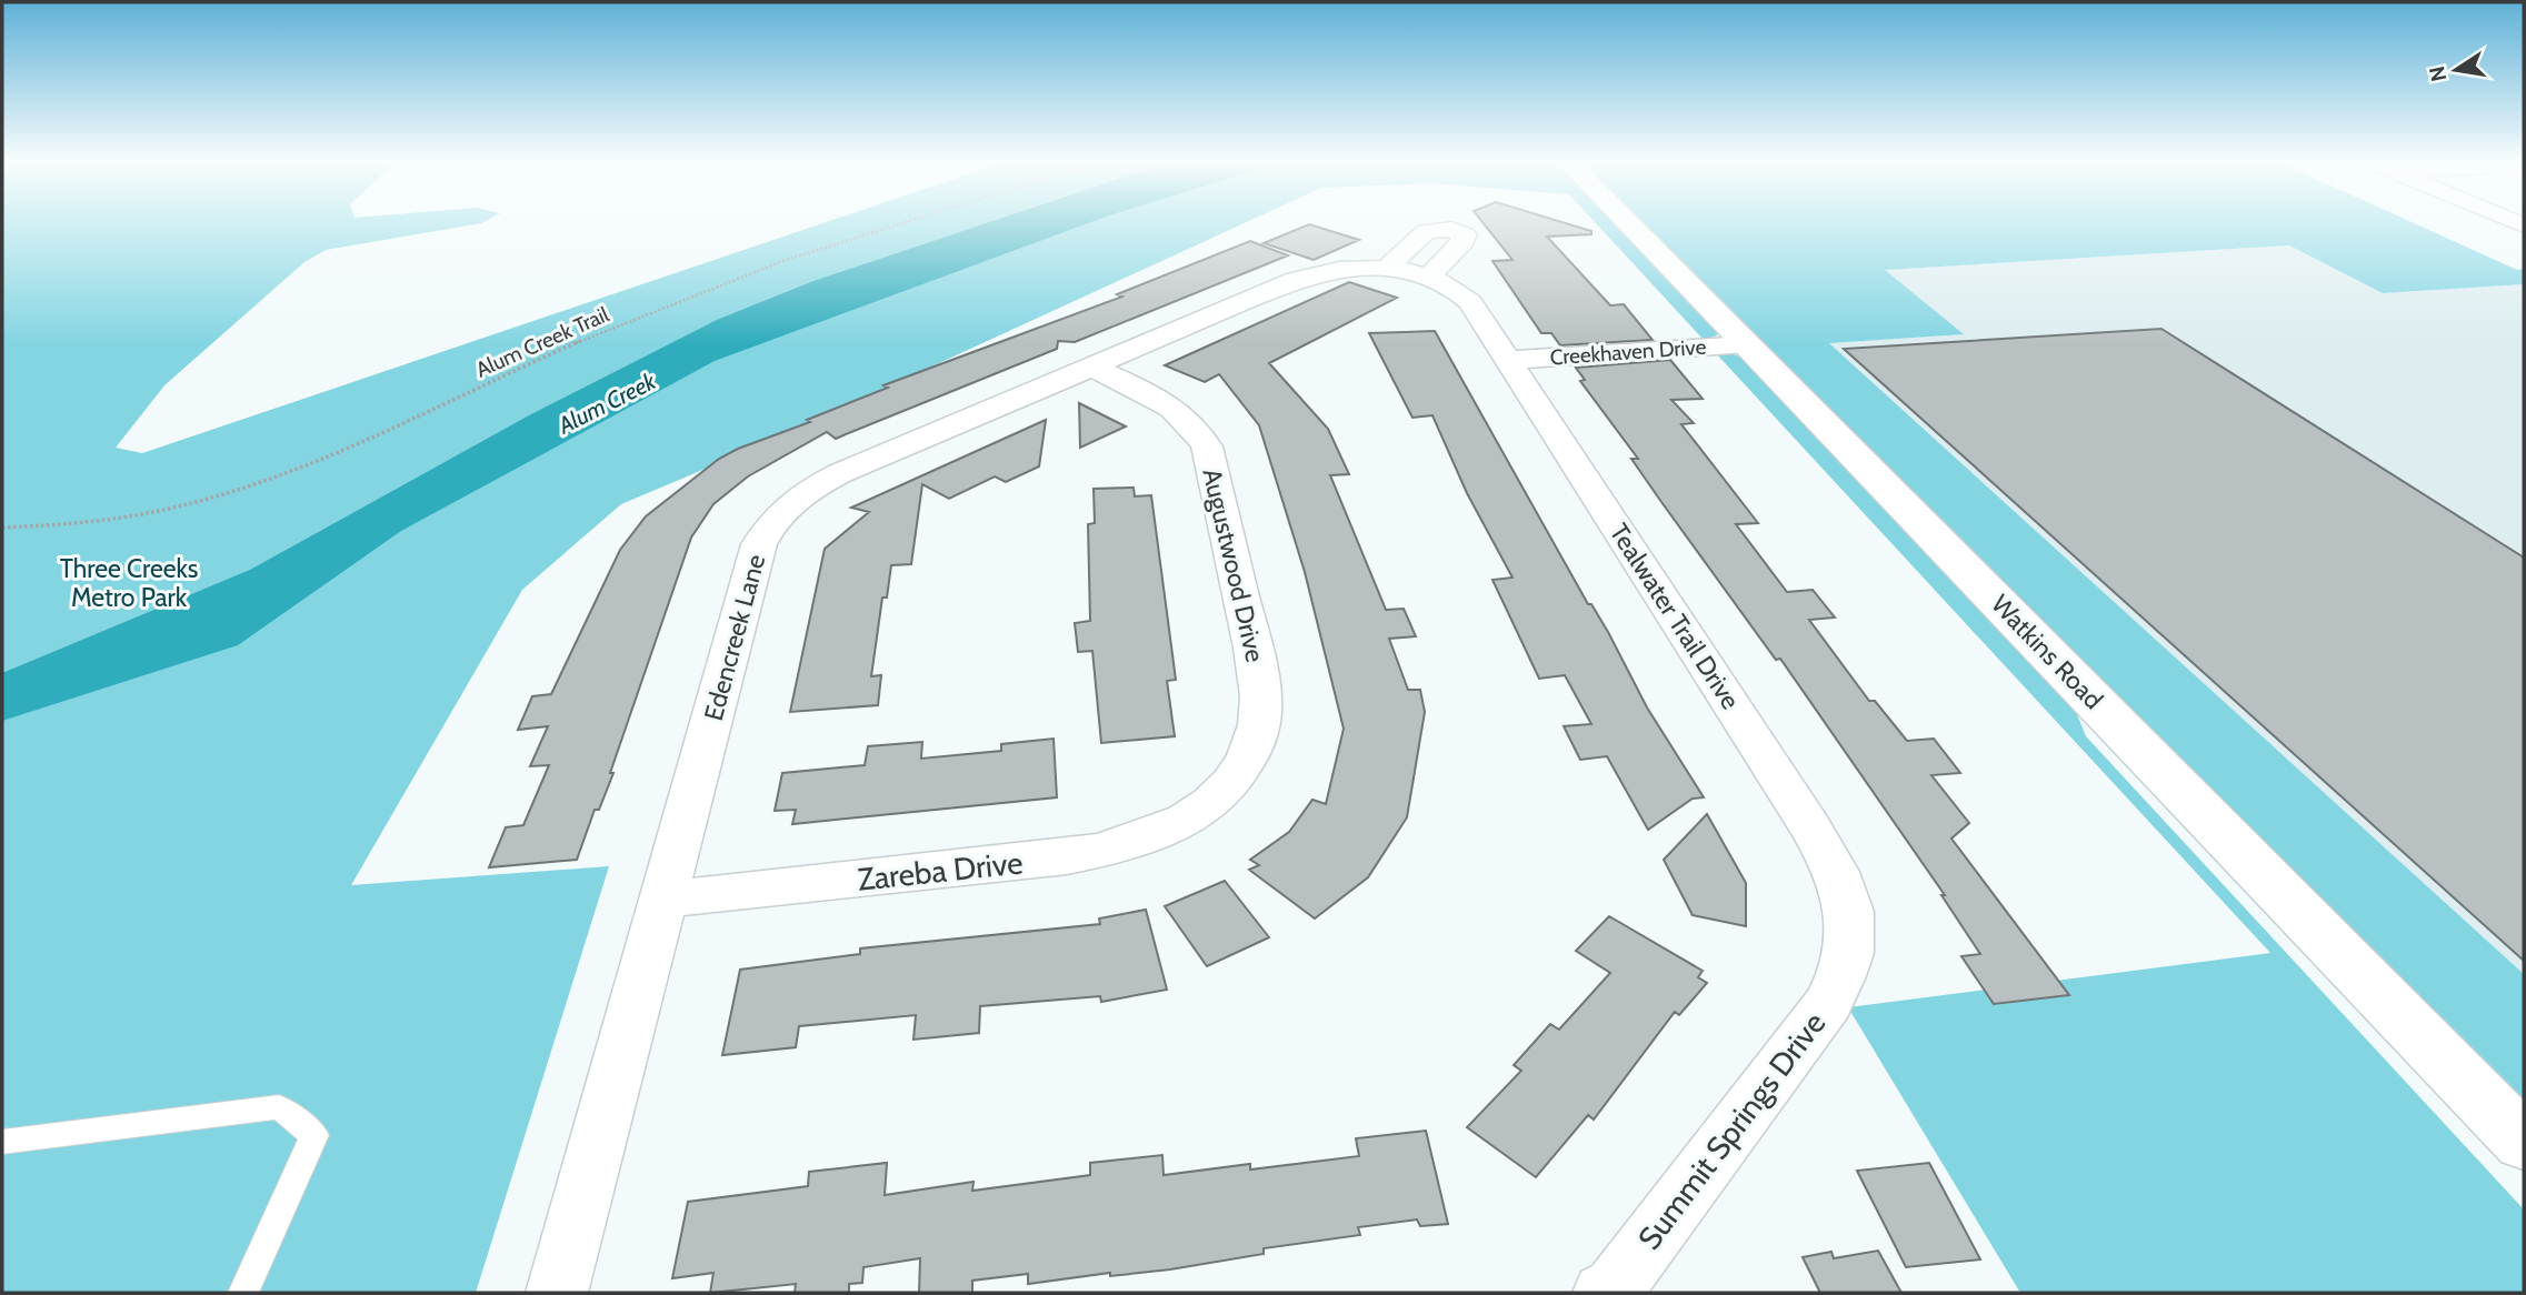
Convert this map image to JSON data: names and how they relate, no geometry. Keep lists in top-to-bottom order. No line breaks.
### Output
{"streets":{"street":["Creekhaven Drive","Augustwood Drive","Tealwater Trail Drive","Edencreek Lane","Watkins Road","Zareba Drive","Summit Springs Drive"],"path":["Alum Creek Trail"]},"crossings":[["Creekhaven Drive","Tealwater Trail Drive"],["Creekhaven Drive","Watkins Road"],["Augustwood Drive","Edencreek Lane"],["Augustwood Drive","Zareba Drive"],["Tealwater Trail Drive","Edencreek Lane"],["Tealwater Trail Drive","Summit Springs Drive"],["Edencreek Lane","Zareba Drive"]],"water":["Alum Creek"],"parks":["Three Creeks Metro Park"],"north":"left"}
